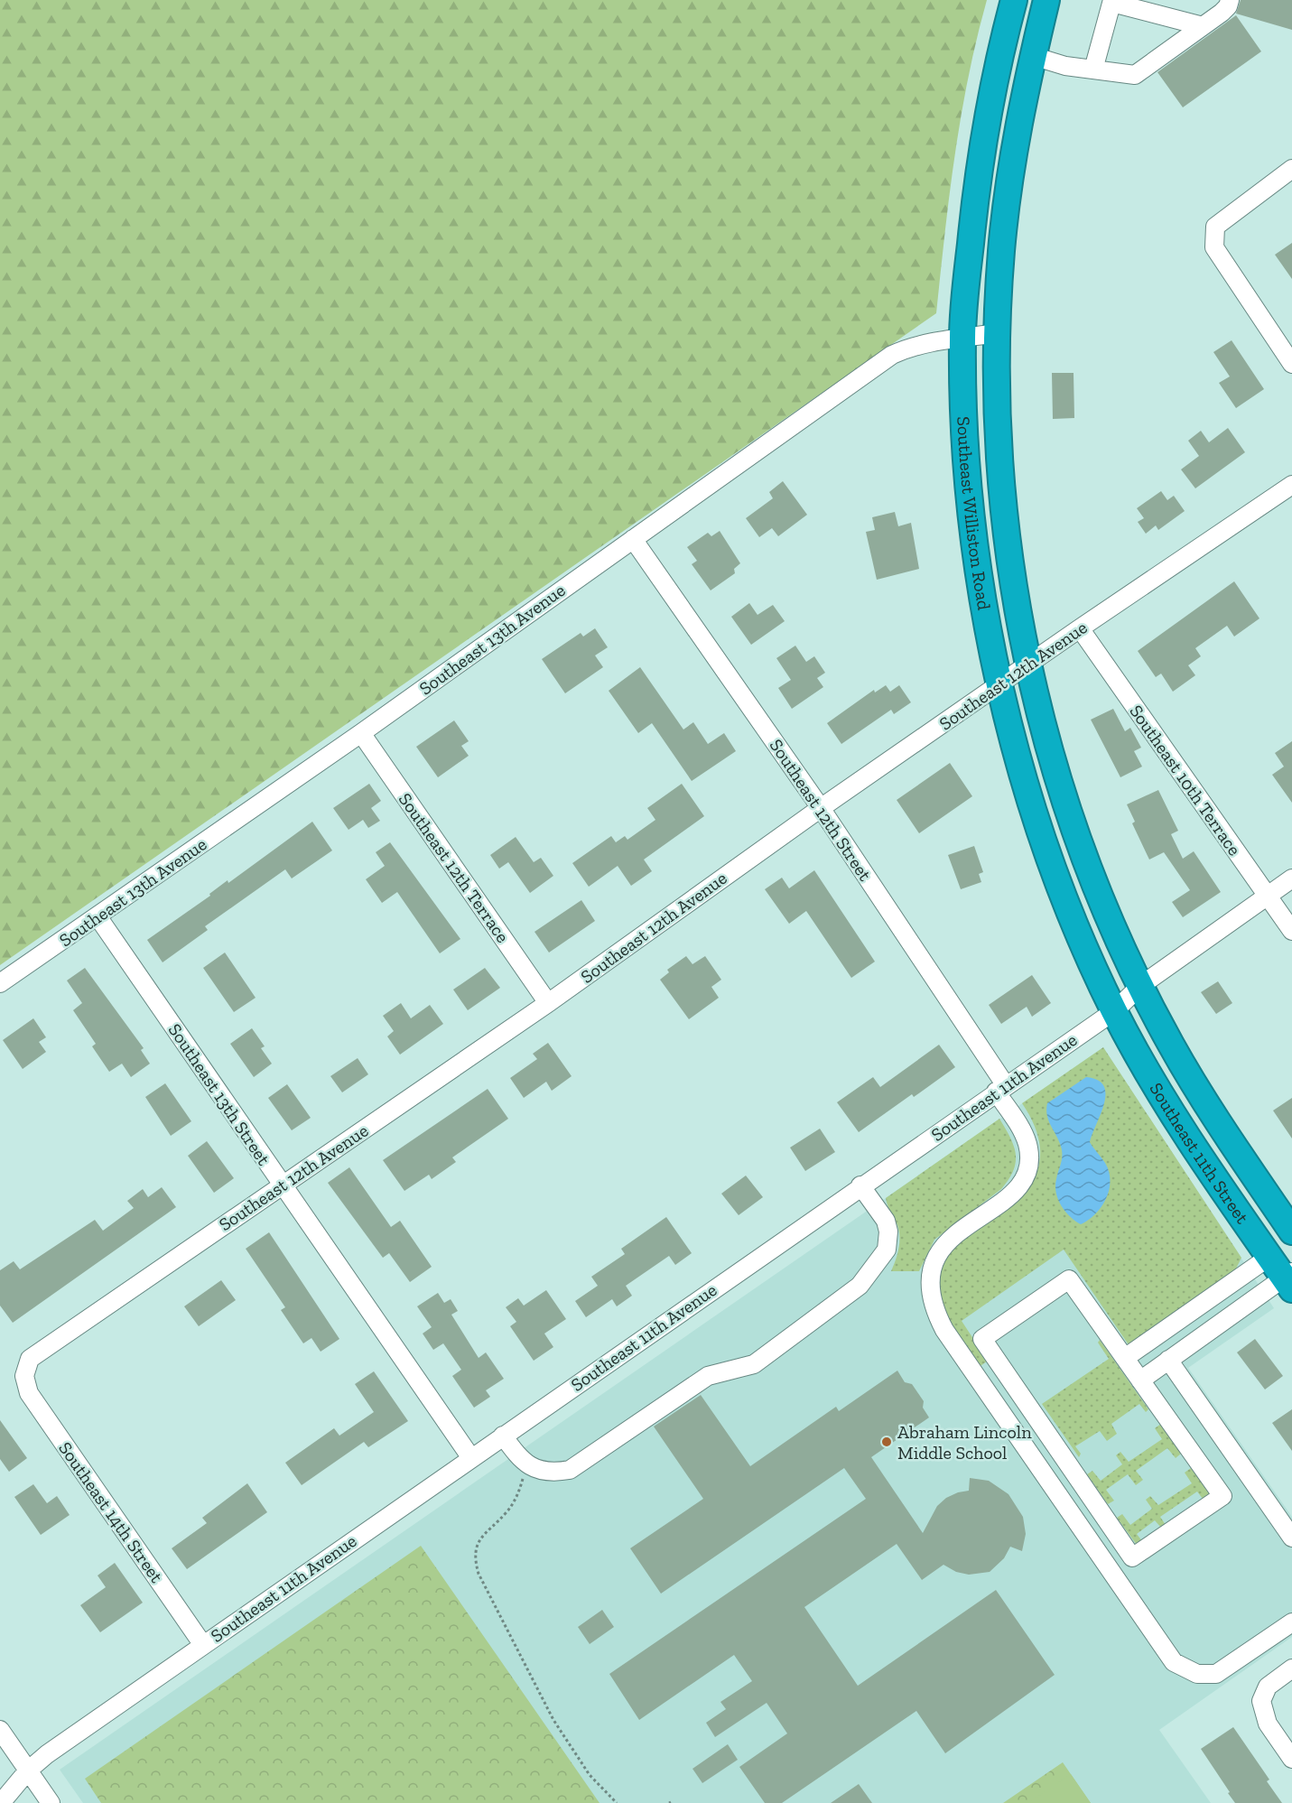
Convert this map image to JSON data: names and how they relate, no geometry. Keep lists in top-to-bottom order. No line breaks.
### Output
{"streets":{"highway":["Southeast Williston Road","Southeast 11th Street"],"street":["Southeast 13th Avenue","Southeast 12th Avenue","Southeast 10th Terrace","Southeast 12th Street","Southeast 12th Terrace","Southeast 11th Avenue","Southeast 13th Street","Southeast 14th Street"]},"crossings":[["Southeast Williston Road","Southeast 13th Avenue"],["Southeast Williston Road","Southeast 12th Avenue"],["Southeast Williston Road","Southeast 11th Avenue"],["Southeast Williston Road","Southeast 11th Street"],["Southeast 13th Avenue","Southeast 12th Street"],["Southeast 13th Avenue","Southeast 12th Terrace"],["Southeast 13th Avenue","Southeast 13th Street"],["Southeast 12th Avenue","Southeast 10th Terrace"],["Southeast 12th Avenue","Southeast 12th Street"],["Southeast 12th Avenue","Southeast 12th Terrace"],["Southeast 12th Avenue","Southeast 13th Street"],["Southeast 12th Avenue","Southeast 14th Street"],["Southeast 10th Terrace","Southeast 11th Avenue"],["Southeast 12th Street","Southeast 11th Avenue"],["Southeast 11th Avenue","Southeast 13th Street"],["Southeast 11th Avenue","Southeast 11th Street"],["Southeast 11th Avenue","Southeast 14th Street"]],"places":["Abraham Lincoln Middle School"]}
